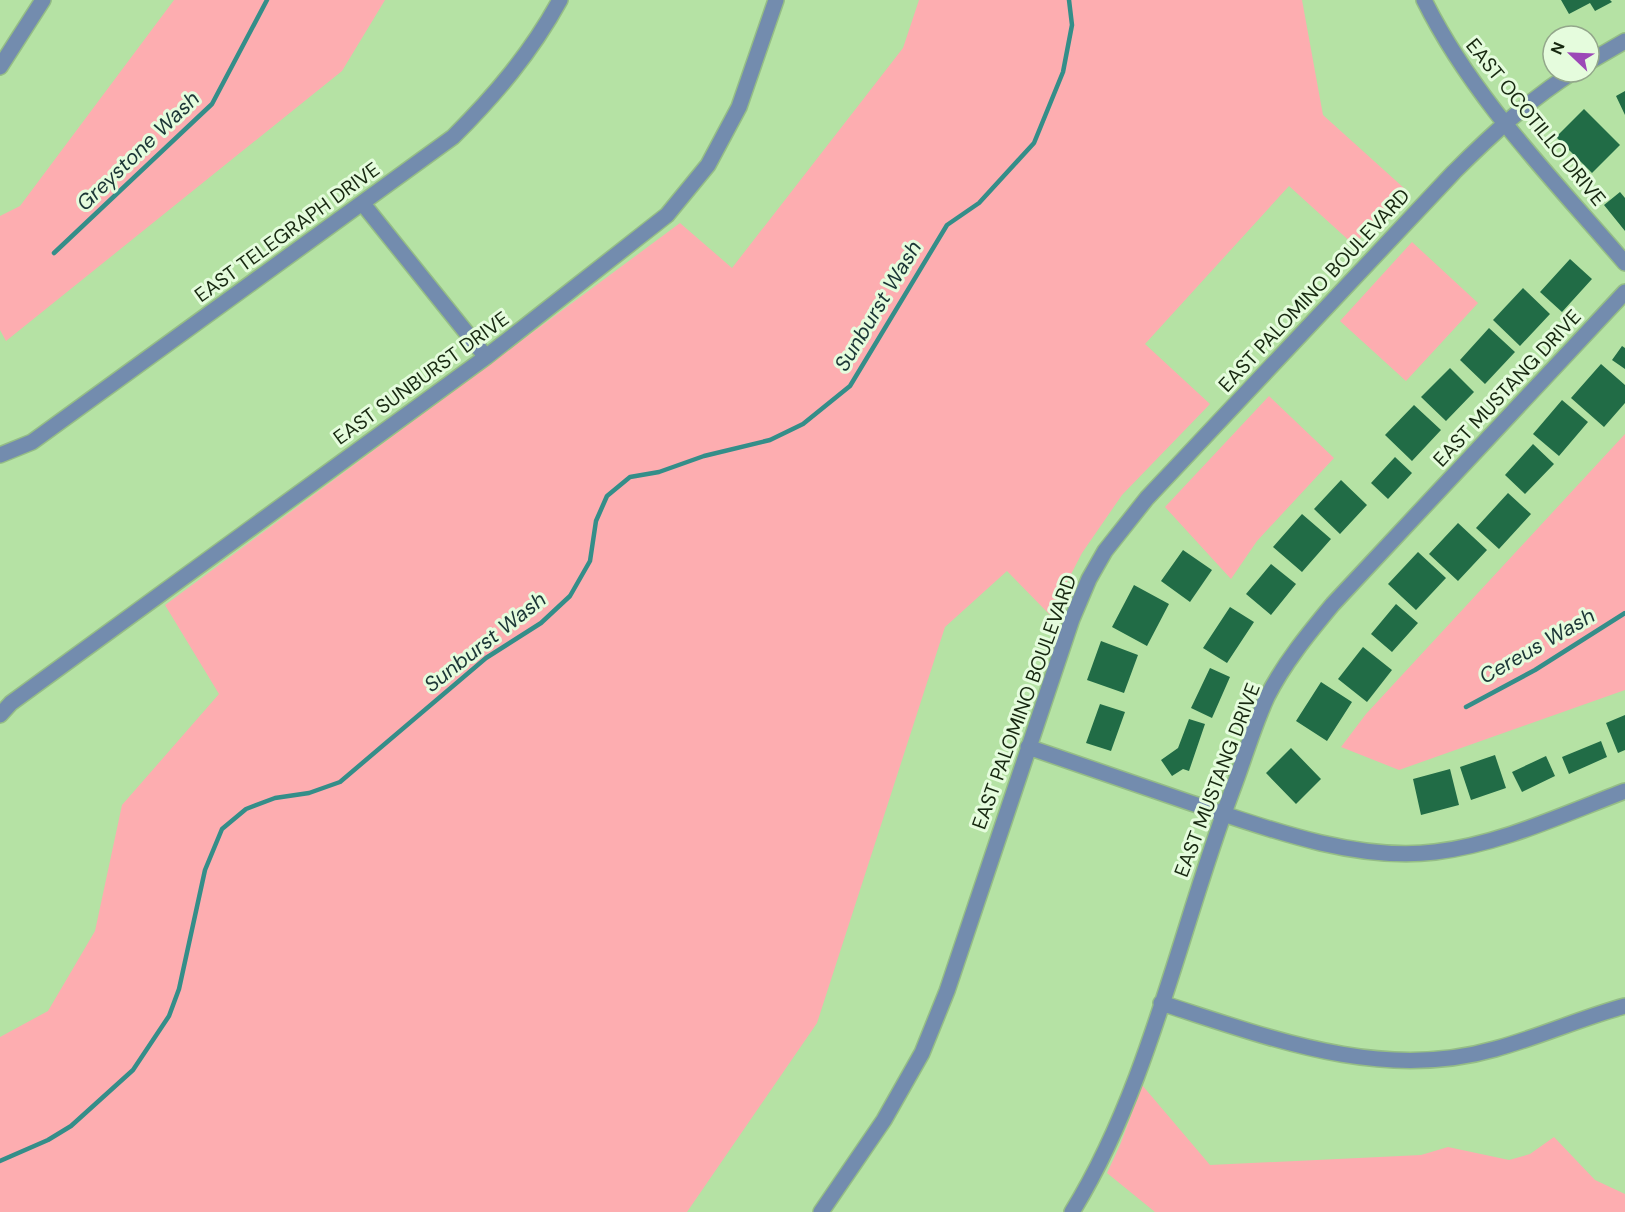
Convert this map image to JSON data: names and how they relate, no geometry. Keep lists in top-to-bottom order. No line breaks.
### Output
{"streets":{"street":["EAST OCOTILLO DRIVE","EAST TELEGRAPH DRIVE","EAST PALOMINO BOULEVARD","EAST SUNBURST DRIVE","EAST MUSTANG DRIVE"]},"crossings":[["EAST OCOTILLO DRIVE","EAST PALOMINO BOULEVARD"]],"water":["Greystone Wash","Sunburst Wash","Cereus Wash"],"north":"top left"}
